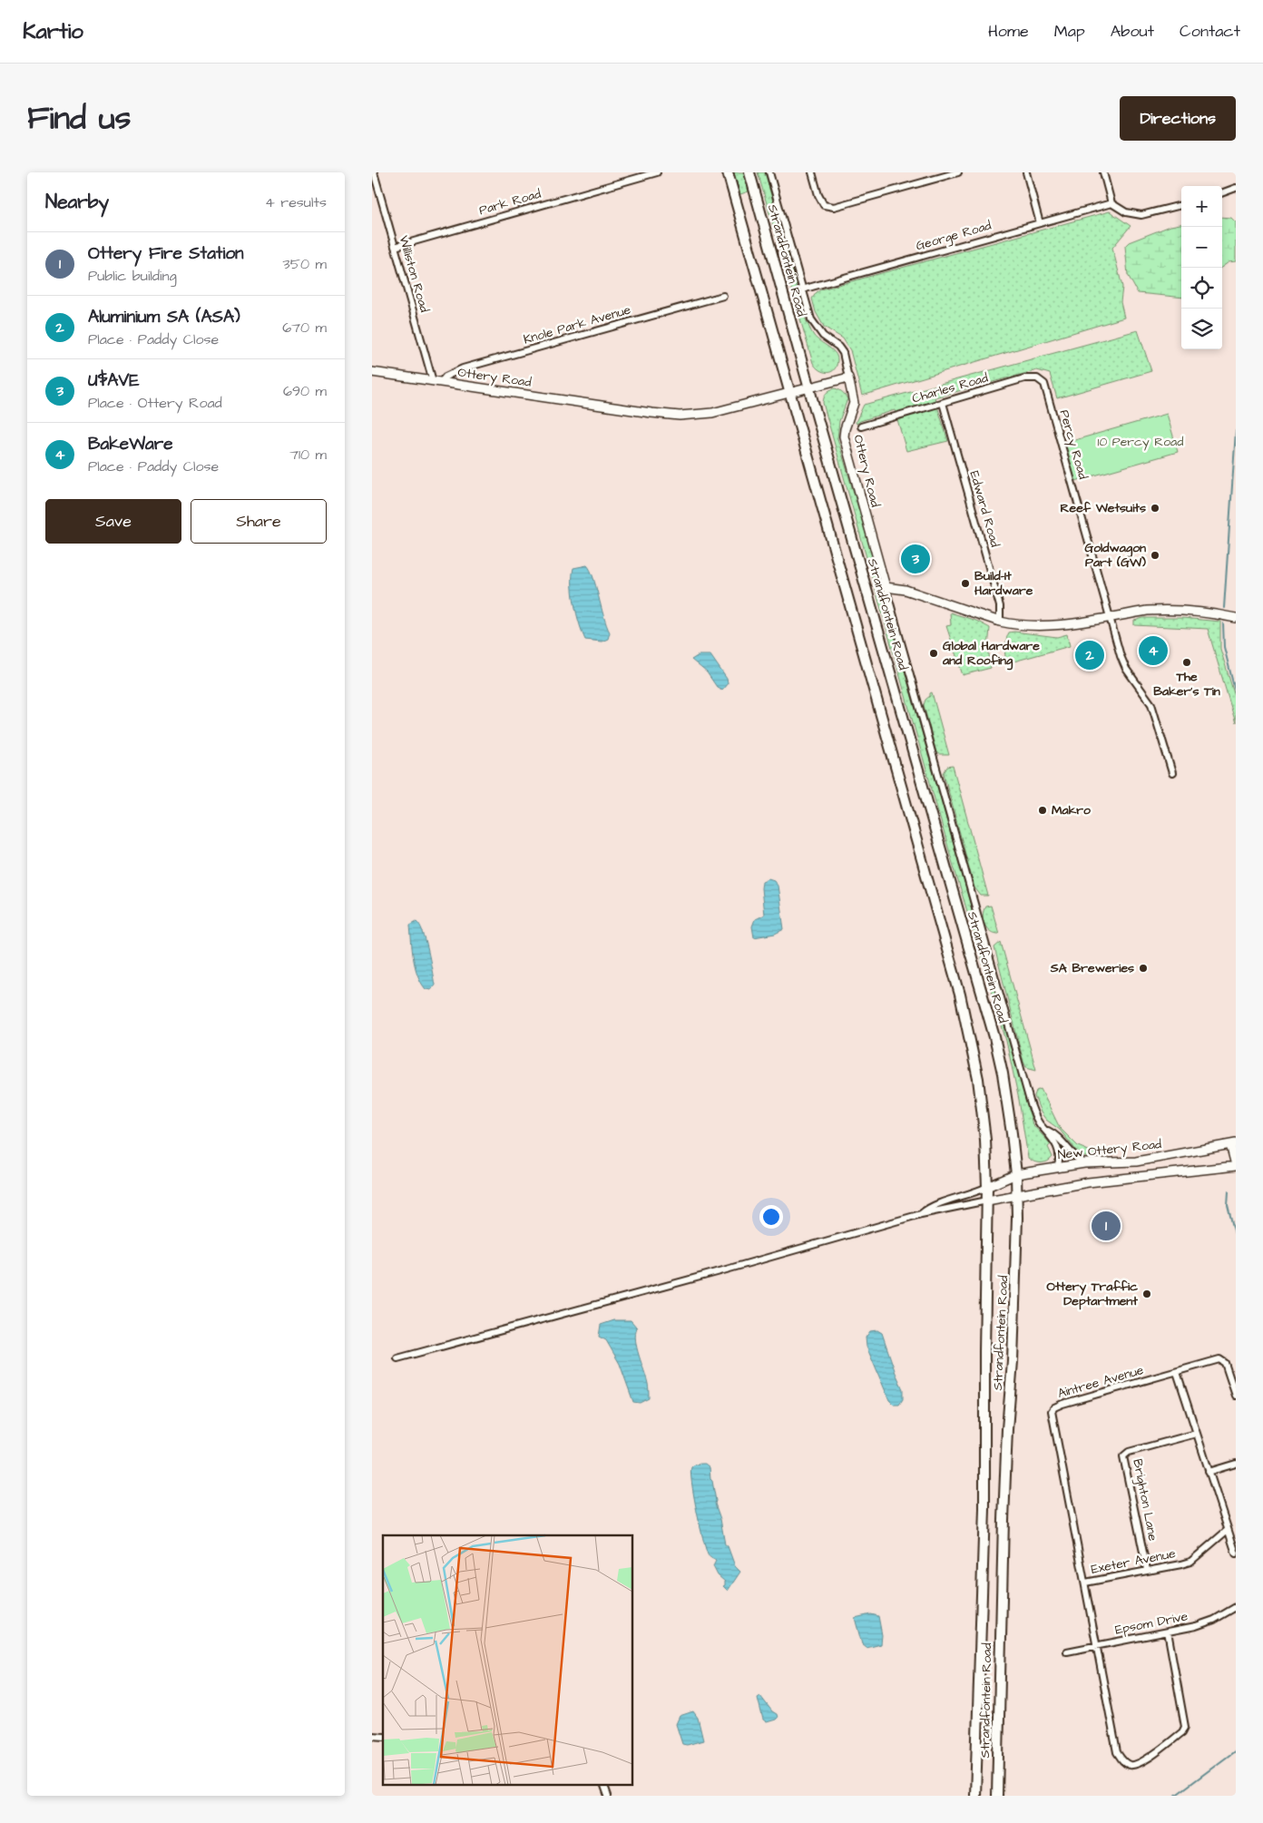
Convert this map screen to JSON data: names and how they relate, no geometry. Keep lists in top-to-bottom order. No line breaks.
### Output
{"streets":{"main road":["Strandfontein Road"],"street":["Park Road","George Road","Williston Road","Knole Park Avenue","Ottery Road","Charles Road","Percy Road","Edward Road","New Ottery Road","Aintree Avenue","Brighton Lane","Exeter Avenue","Epsom Drive"]},"crossings":[["Park Road","Williston Road"],["Strandfontein Road","Ottery Road"],["Strandfontein Road","New Ottery Road"],["Williston Road","Knole Park Avenue"],["Williston Road","Ottery Road"],["Knole Park Avenue","Ottery Road"],["Charles Road","Percy Road"],["Charles Road","Edward Road"],["Aintree Avenue","Exeter Avenue"],["Aintree Avenue","Epsom Drive"],["Brighton Lane","Exeter Avenue"]],"parks":["10 Percy Road"],"places":["Reef Wetsuits","Goldwagon Part (GW)","Build-It Hardware","Global Hardware and Roofing","The Baker's Tin","Makro","SA Breweries","Ottery Traffic Deptartment"],"page":{"header":"Kartio","nav":["Home","Map","About","Contact"],"title":"Find us","buttons":["Directions",["Save","Share"]],"heading":["Nearby","4 results"],"map_buttons":["+","−"],"list":[{"mark":"1","name":"Ottery Fire Station","note":"Public building","value":"350 m"},{"mark":"2","name":"Aluminium SA (ASA)","note":"Place · Paddy Close","value":"670 m"},{"mark":"3","name":"U$AVE","note":"Place · Ottery Road","value":"690 m"},{"mark":"4","name":"BakeWare","note":"Place · Paddy Close","value":"710 m"}],"pins":["3","4","2","1"]}}
